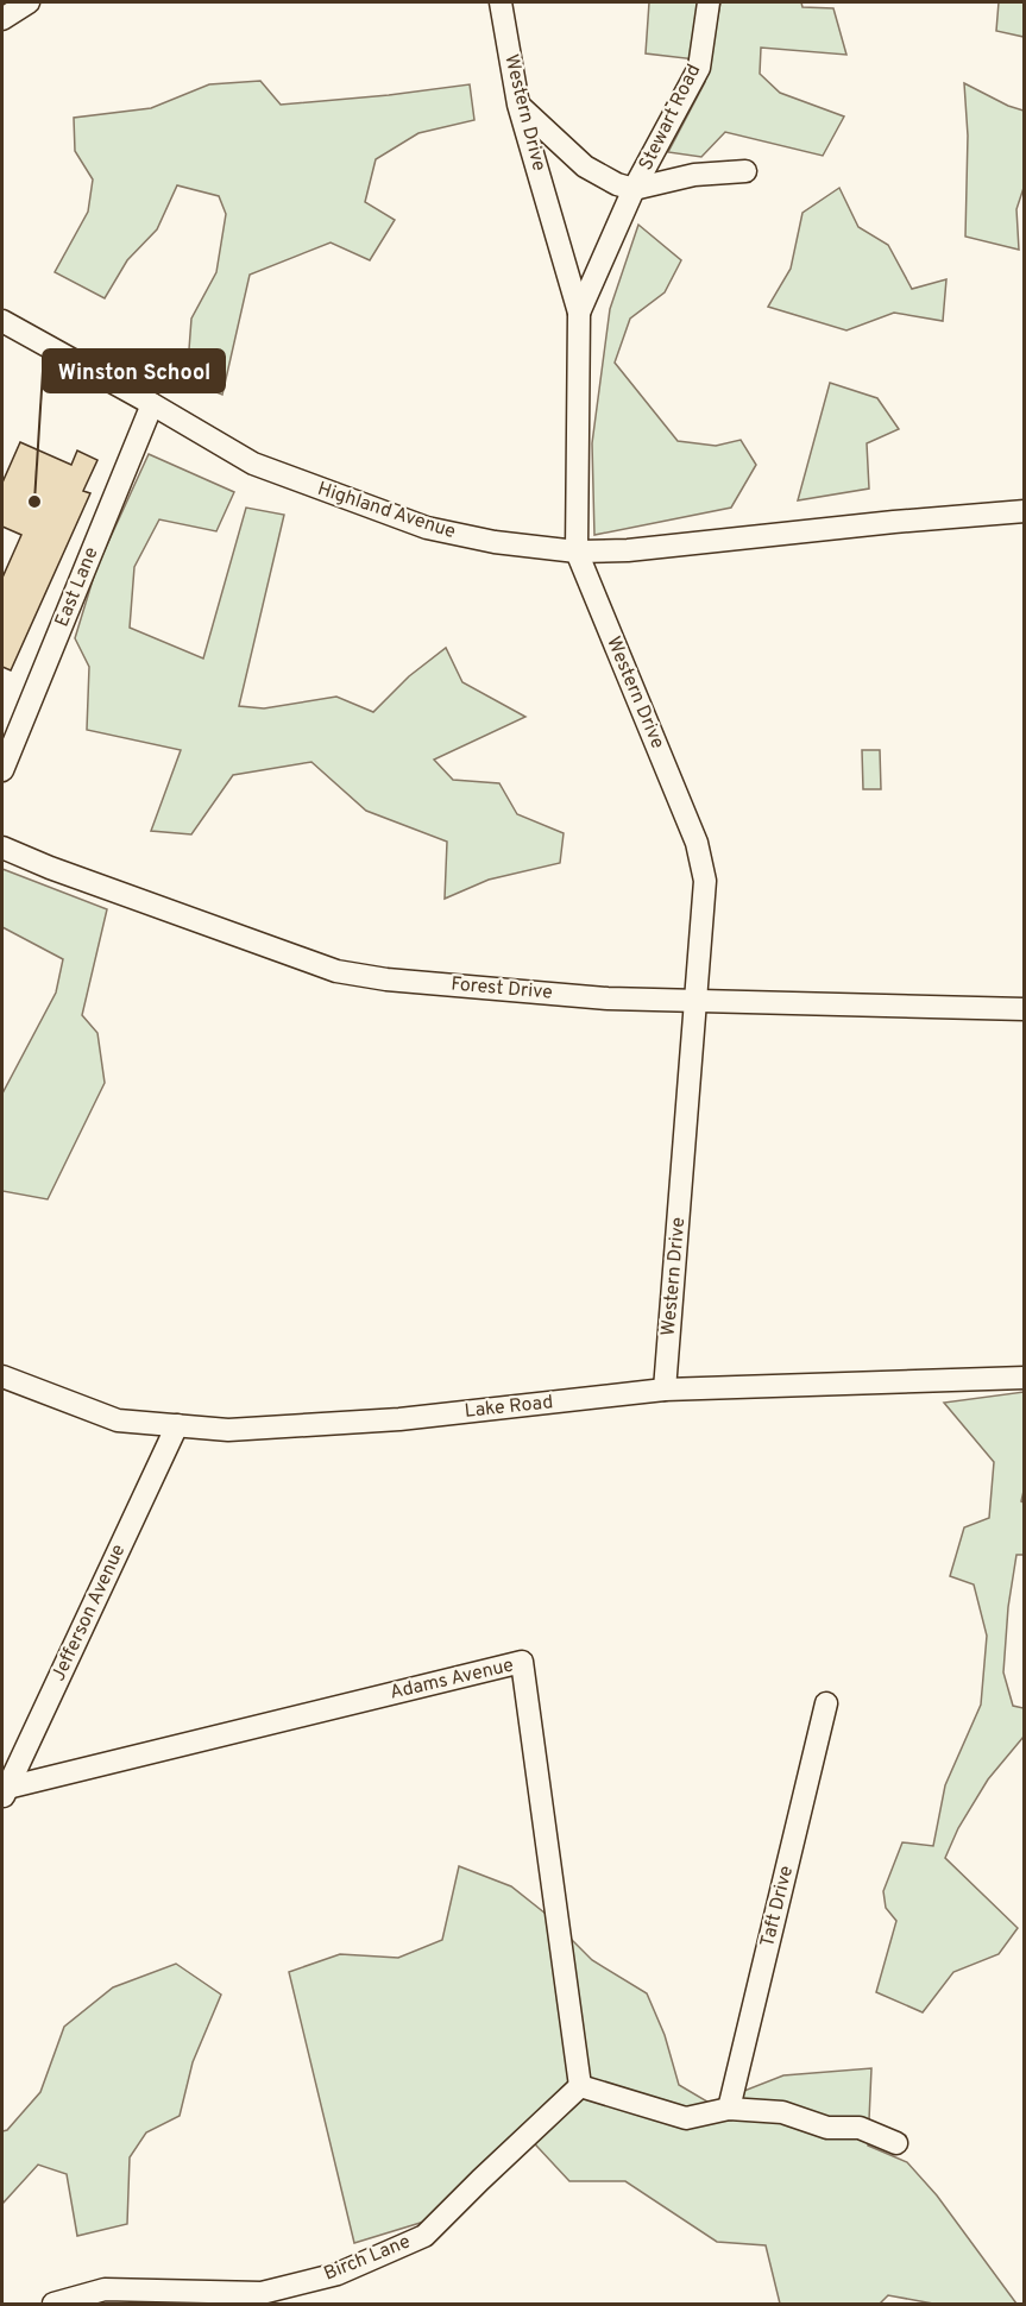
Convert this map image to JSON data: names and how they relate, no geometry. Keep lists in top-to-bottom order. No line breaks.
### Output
{"streets":{"street":["Western Drive","Stewart Road","Highland Avenue","East Lane","Forest Drive","Lake Road","Jefferson Avenue","Adams Avenue","Taft Drive","Birch Lane"]},"crossings":[["Western Drive","Stewart Road"],["Western Drive","Highland Avenue"],["Western Drive","Forest Drive"],["Western Drive","Lake Road"],["Highland Avenue","East Lane"],["Lake Road","Jefferson Avenue"],["Jefferson Avenue","Adams Avenue"],["Adams Avenue","Birch Lane"]],"places":["Winston School"]}
